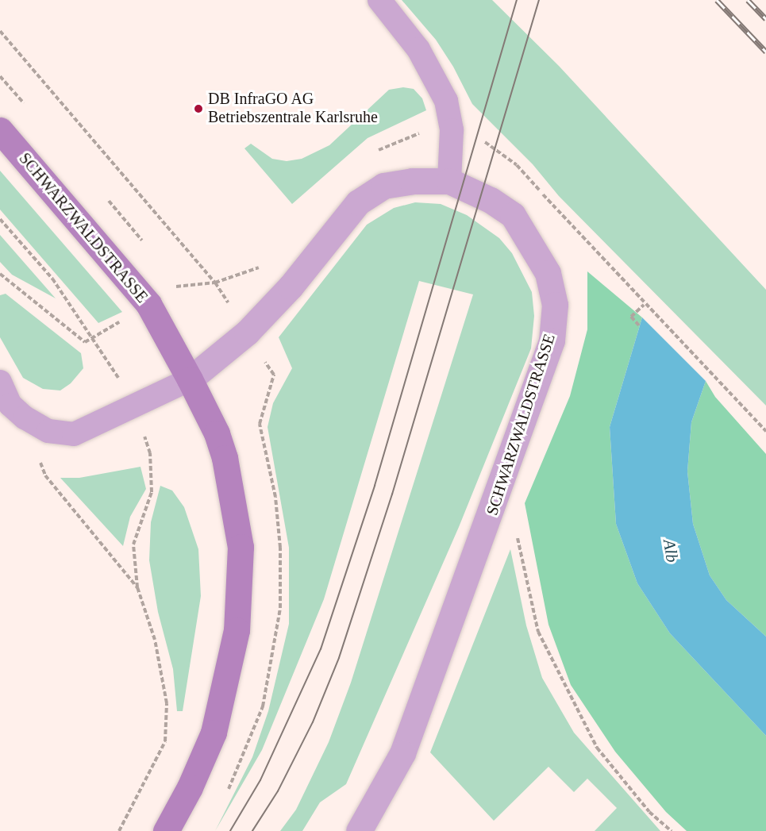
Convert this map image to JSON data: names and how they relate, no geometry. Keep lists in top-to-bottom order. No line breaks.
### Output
{"streets":{"main road":["SCHWARZWALDSTRASSE"]},"water":["Alb"],"places":["DB InfraGO AG Betriebszentrale Karlsruhe"]}
